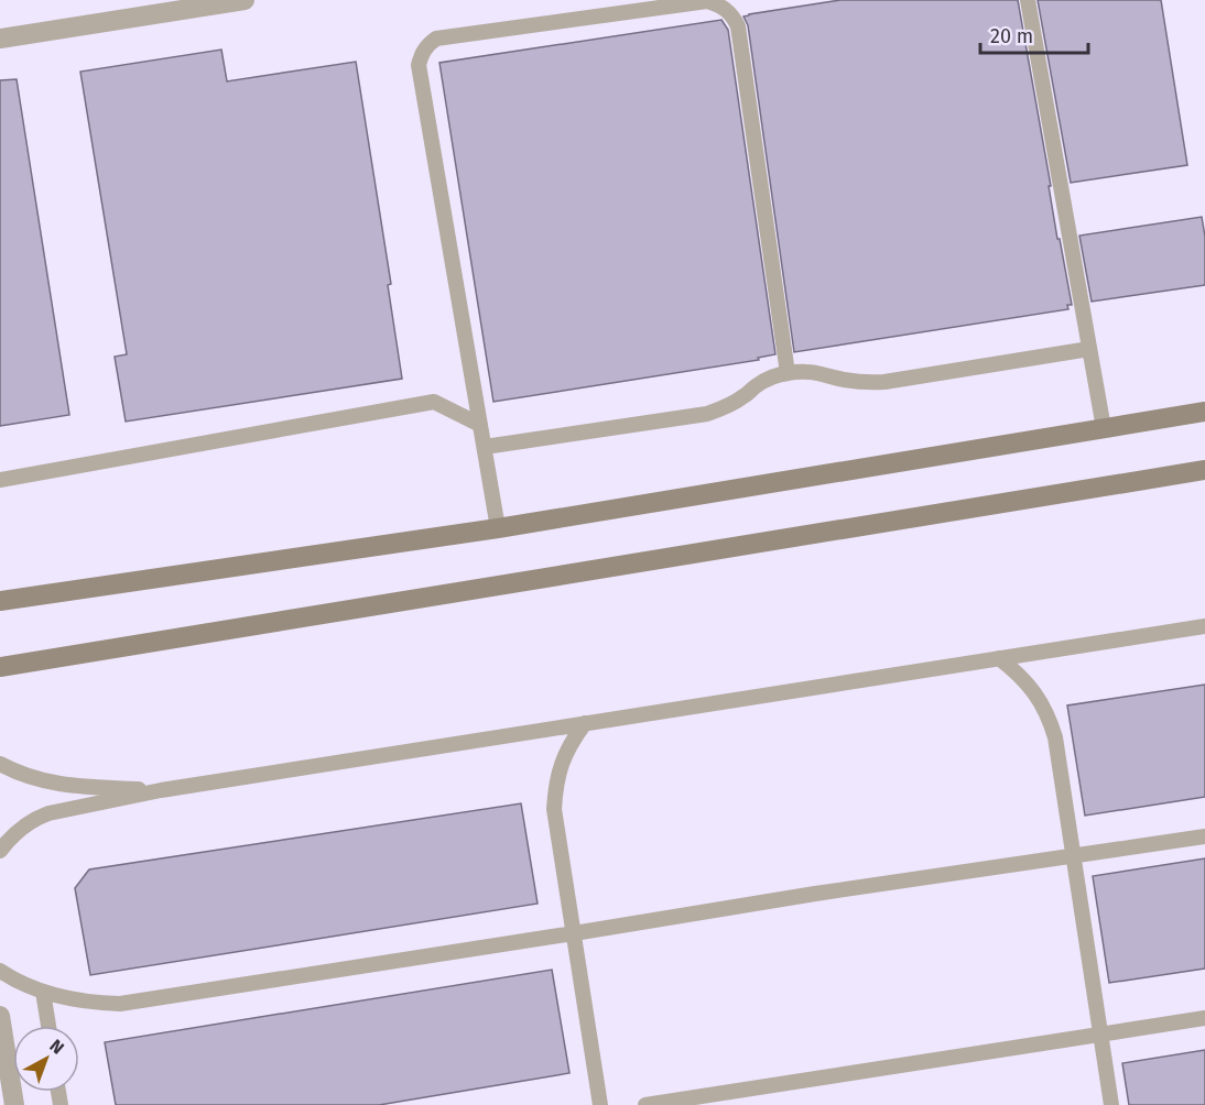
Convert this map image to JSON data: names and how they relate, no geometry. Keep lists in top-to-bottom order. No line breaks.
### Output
{"scale_bar":"20 m","north":"top right"}
